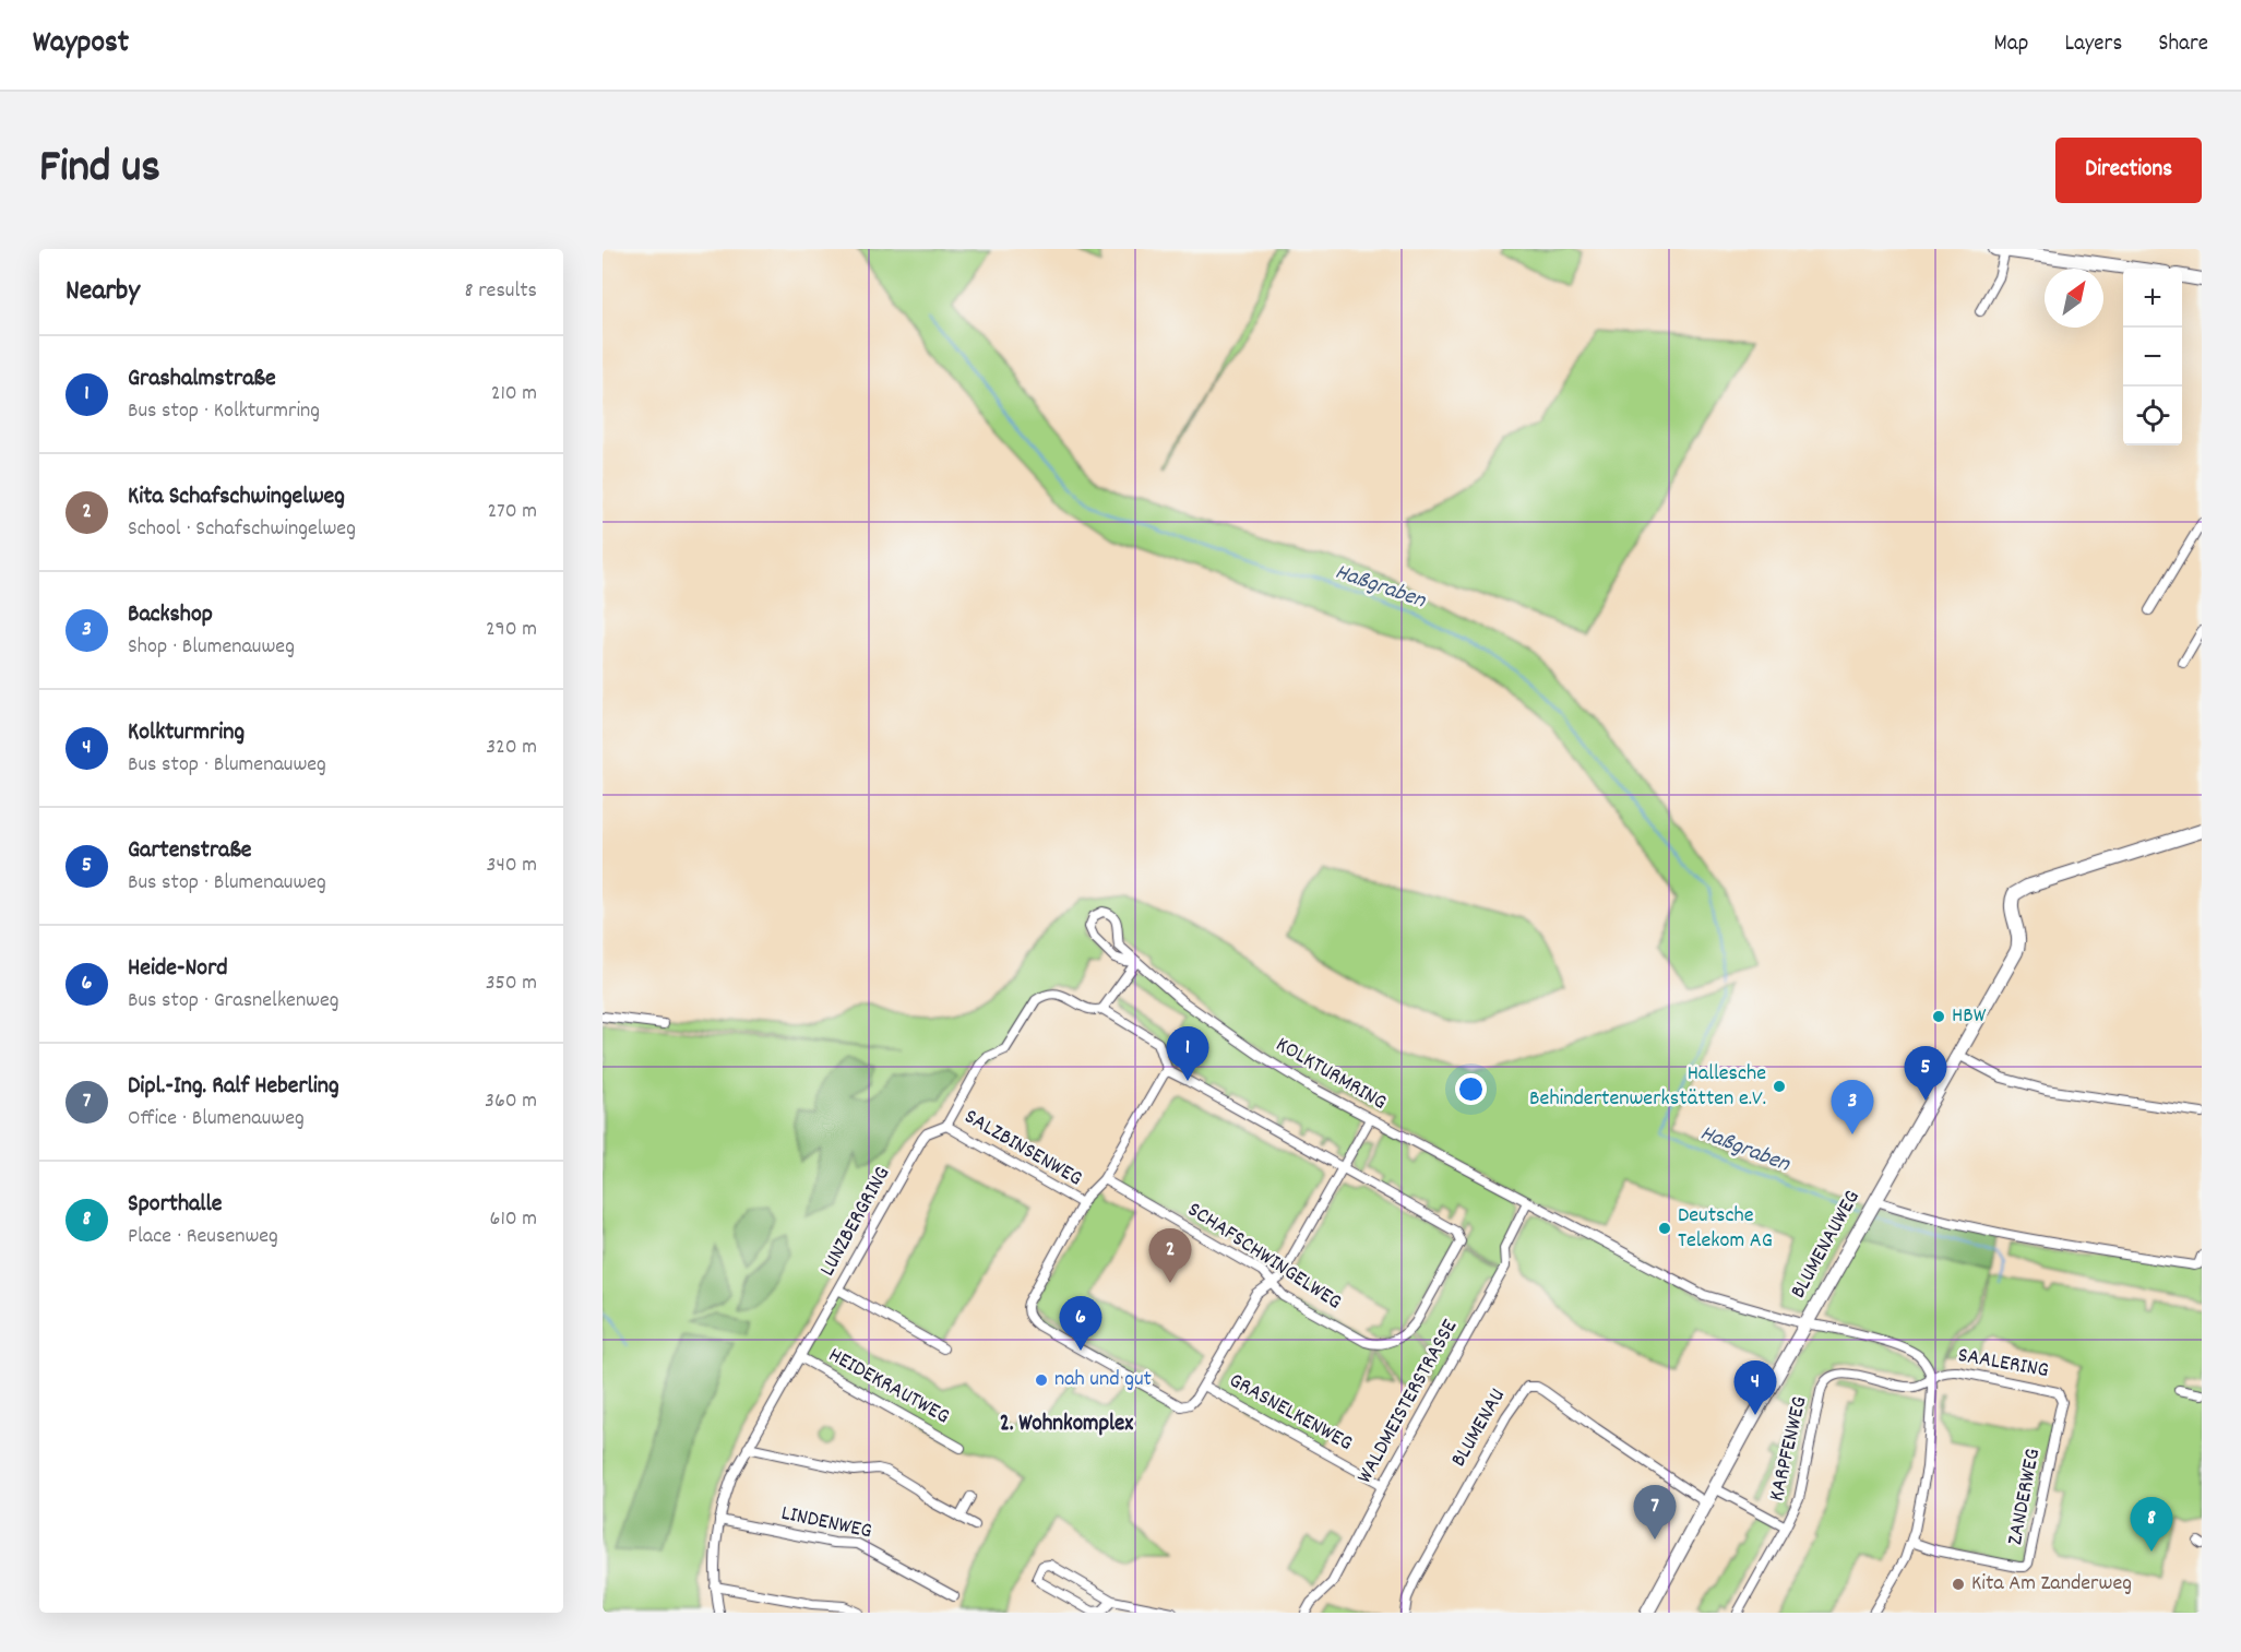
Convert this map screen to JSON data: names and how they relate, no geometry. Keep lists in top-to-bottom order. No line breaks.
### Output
{"streets":{"street":["KOLKTURMRING","SALZBINSENWEG","LUNZBERGRING","BLUMENAUWEG","SCHAFSCHWINGELWEG","SAALERING","HEIDEKRAUTWEG","WALDMEISTERSTRASSE","GRASNELKENWEG","BLUMENAU","KARPFENWEG","ZANDERWEG","LINDENWEG"]},"crossings":[["KOLKTURMRING","BLUMENAUWEG"],["KOLKTURMRING","SAALERING"],["KOLKTURMRING","WALDMEISTERSTRASSE"],["SALZBINSENWEG","LUNZBERGRING"],["SALZBINSENWEG","GRASNELKENWEG"],["LUNZBERGRING","HEIDEKRAUTWEG"],["LUNZBERGRING","LINDENWEG"],["BLUMENAUWEG","BLUMENAU"],["BLUMENAUWEG","KARPFENWEG"],["SAALERING","KARPFENWEG"],["SAALERING","ZANDERWEG"],["WALDMEISTERSTRASSE","GRASNELKENWEG"]],"districts":["2. Wohnkomplex"],"water":["Haßgraben"],"places":["HBW","Hallesche Behindertenwerkstätten e.V.","Deutsche Telekom AG","nah und gut","Kita Am Zanderweg"],"north":"top right","page":{"header":"Waypost","nav":["Map","Layers","Share"],"title":"Find us","buttons":"Directions","heading":["Nearby","8 results"],"map_buttons":["+","−"],"list":[{"mark":"1","name":"Grashalmstraße","note":"Bus stop · Kolkturmring","value":"210 m"},{"mark":"2","name":"Kita Schafschwingelweg","note":"School · Schafschwingelweg","value":"270 m"},{"mark":"3","name":"Backshop","note":"Shop · Blumenauweg","value":"290 m"},{"mark":"4","name":"Kolkturmring","note":"Bus stop · Blumenauweg","value":"320 m"},{"mark":"5","name":"Gartenstraße","note":"Bus stop · Blumenauweg","value":"340 m"},{"mark":"6","name":"Heide-Nord","note":"Bus stop · Grasnelkenweg","value":"350 m"},{"mark":"7","name":"Dipl.-Ing. Ralf Heberling","note":"Office · Blumenauweg","value":"360 m"},{"mark":"8","name":"Sporthalle","note":"Place · Reusenweg","value":"610 m"}],"pins":["1","5","3","2","6","4","7","8"]}}
